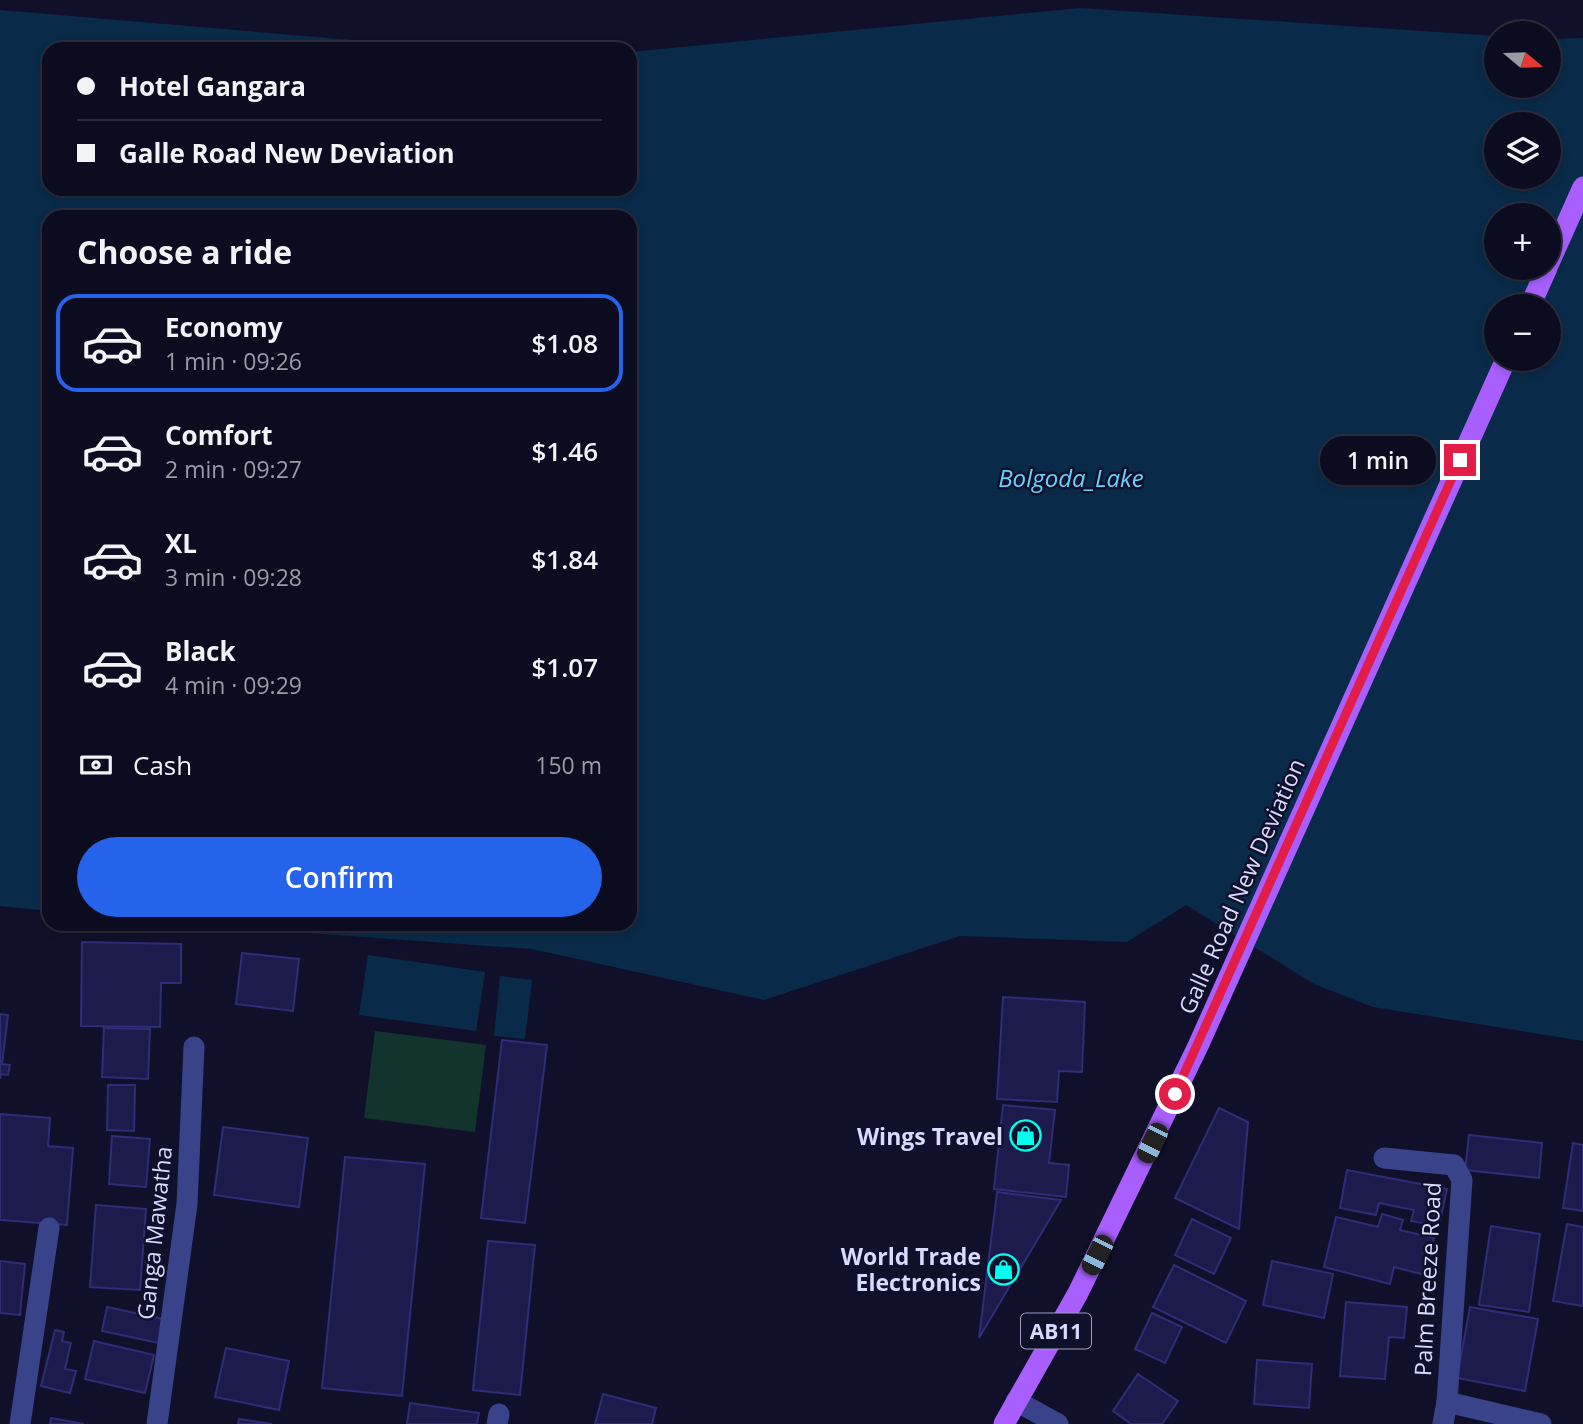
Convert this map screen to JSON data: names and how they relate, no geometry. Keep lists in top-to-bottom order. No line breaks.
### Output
{"streets":{"main road":["Galle Road New Deviation","AB11"],"street":["Ganga Mawatha","Palm Breeze Road"]},"water":["Bolgoda_Lake"],"places":{"shop":["Wings Travel","World Trade Electronics"]},"north":"right","page":{"map_buttons":["+","−"],"banner":["Hotel Gangara","Galle Road New Deviation"],"heading":"Choose a ride","list":[{"name":"Economy","note":"1 min · 09:26","value":"$1.08"},{"name":"Comfort","note":"2 min · 09:27","value":"$1.46"},{"name":"XL","note":"3 min · 09:28","value":"$1.84"},{"name":"Black","note":"4 min · 09:29","value":"$1.07"}],"bubble":"1 min","pay":["Cash","150 m"],"buttons":"Confirm"}}
